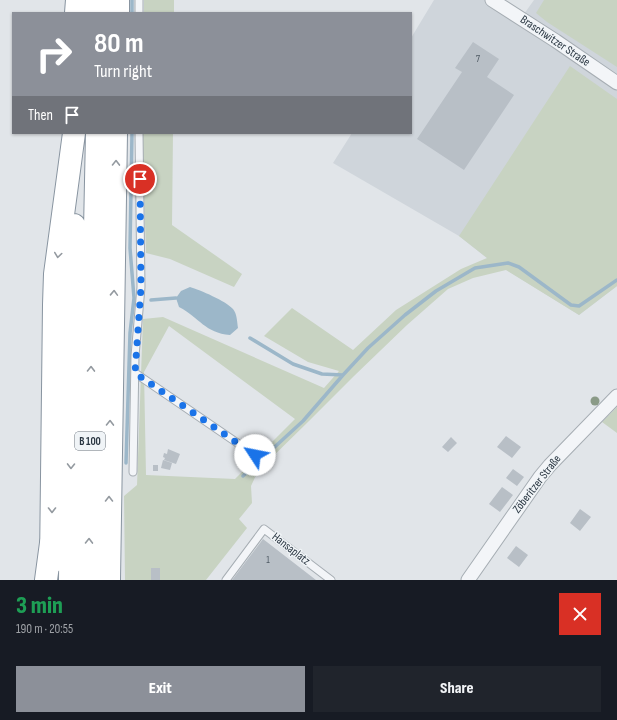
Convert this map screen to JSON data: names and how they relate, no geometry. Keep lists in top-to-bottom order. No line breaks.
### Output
{"streets":{"highway":["B 100"],"street":["Braschwitzer Straße","Zöberitzer Straße"],"lane":["Hansaplatz"]},"house_numbers":["7","1"],"page":{"turn":["80 m","Turn right"],"then":"Then","heading":["3 min","190 m · 20:55"],"buttons":["Exit","Share"]}}
